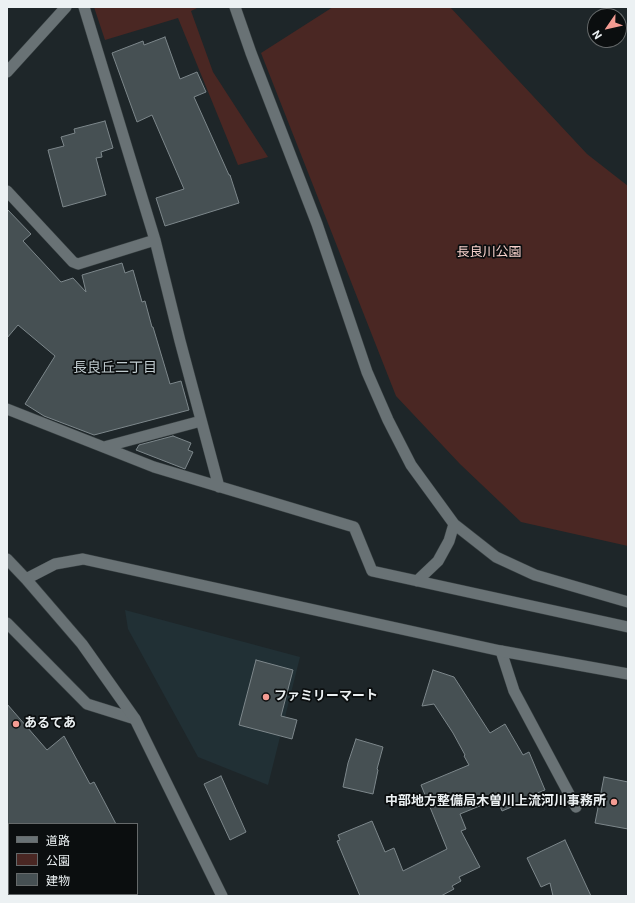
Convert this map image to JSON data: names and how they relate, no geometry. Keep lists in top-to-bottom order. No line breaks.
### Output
{"districts":["長良丘二丁目"],"parks":["長良川公園"],"places":["ファミリーマート","あるてあ","中部地方整備局木曽川上流河川事務所"],"legend":["道路","公園","建物"],"north":"bottom left"}
